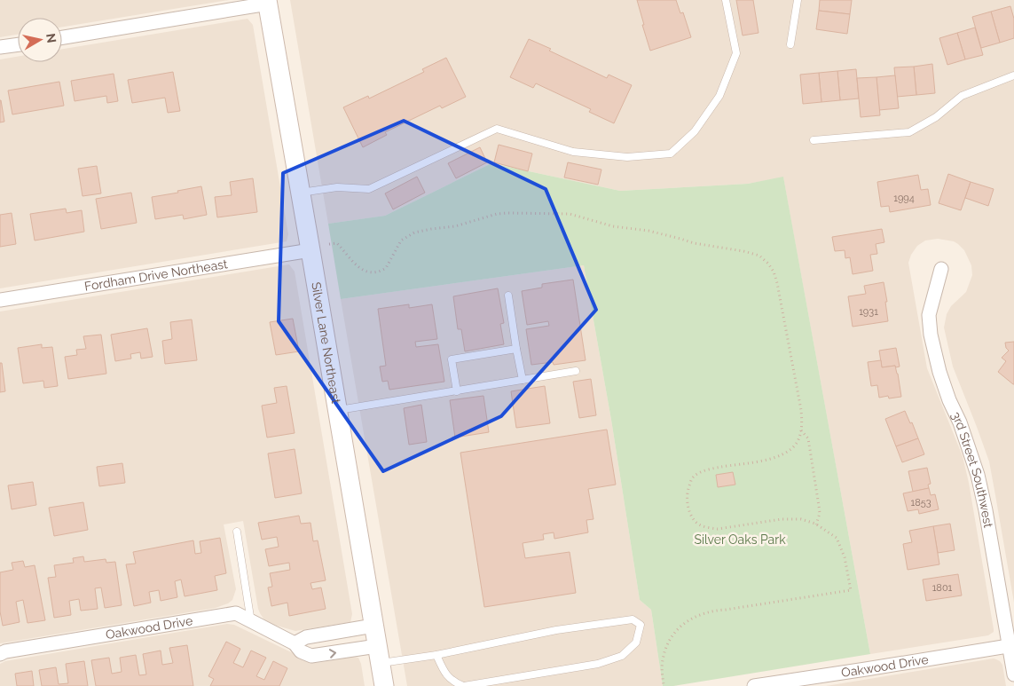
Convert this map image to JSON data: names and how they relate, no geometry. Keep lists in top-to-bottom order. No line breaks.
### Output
{"streets":{"street":["Fordham Drive Northeast","Silver Lane Northeast","3rd Street Southwest","Oakwood Drive"]},"crossings":[["Fordham Drive Northeast","Silver Lane Northeast"],["Silver Lane Northeast","Oakwood Drive"],["3rd Street Southwest","Oakwood Drive"]],"parks":["Silver Oaks Park"],"house_numbers":["1994","1931","1853","1801"],"north":"right"}
